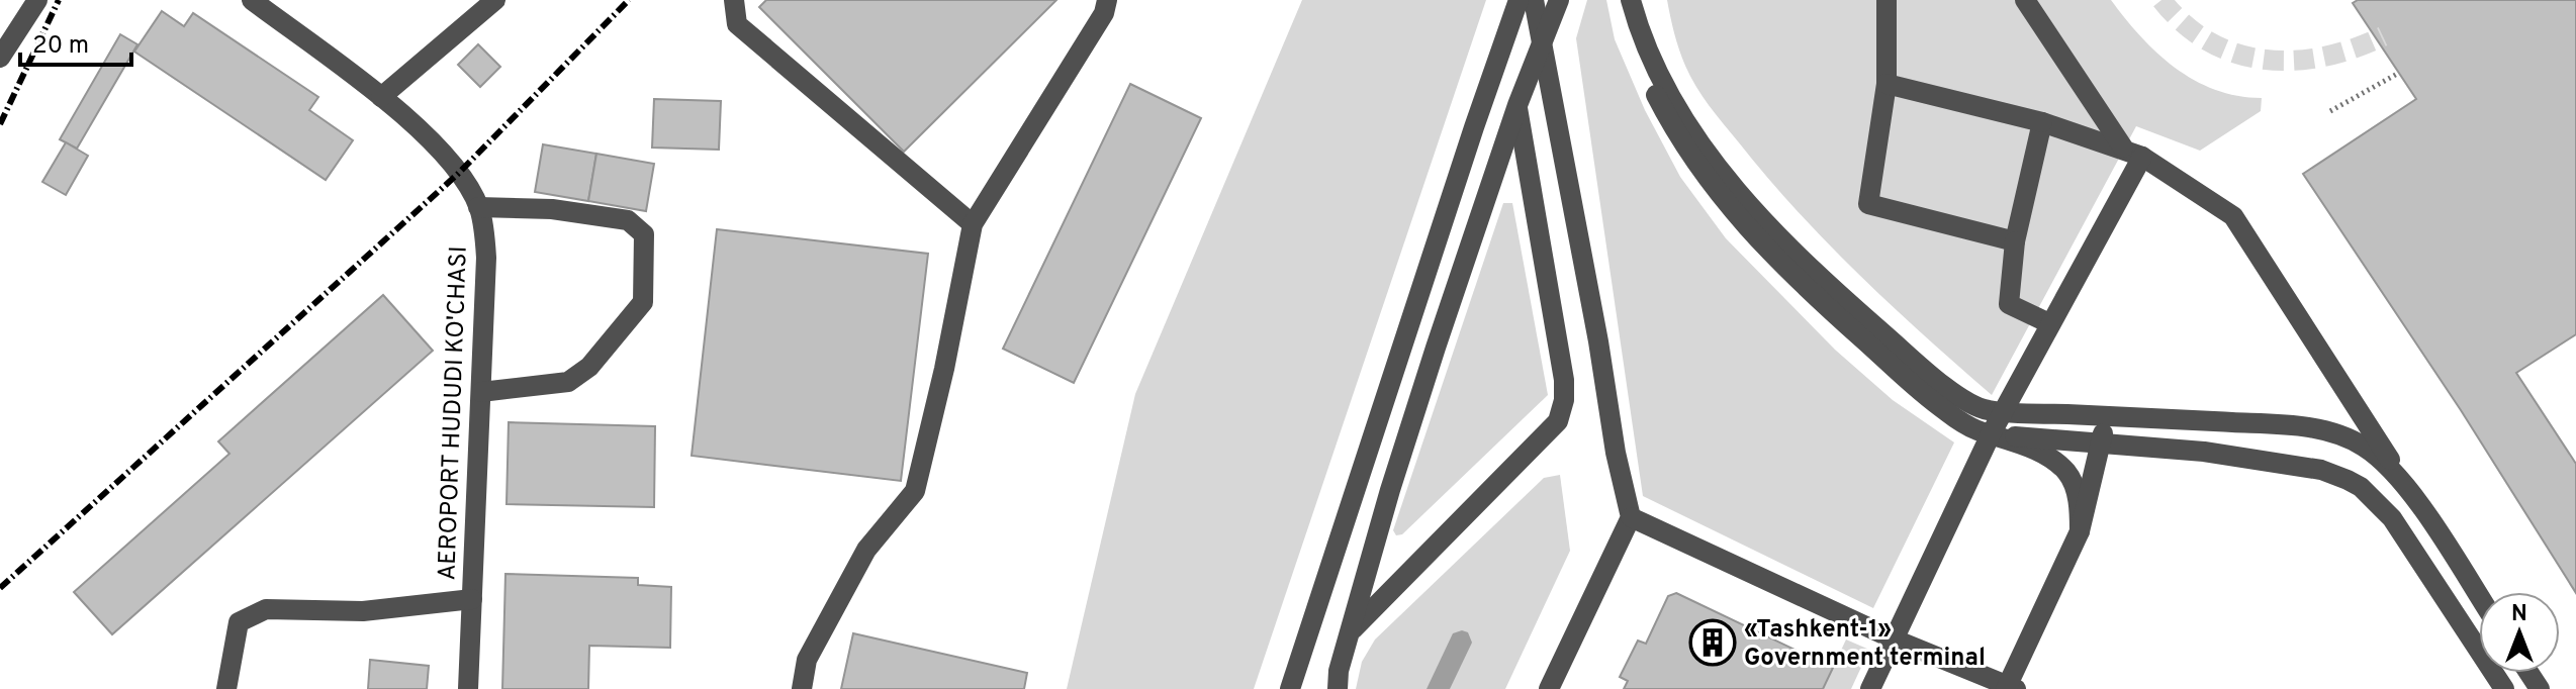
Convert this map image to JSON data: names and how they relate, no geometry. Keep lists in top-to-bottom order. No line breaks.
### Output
{"streets":{"street":["AEROPORT HUDUDI KO'CHASI"]},"places":{"building":["«Tashkent-1» Government terminal"]},"scale_bar":"20 m","north":"top"}
